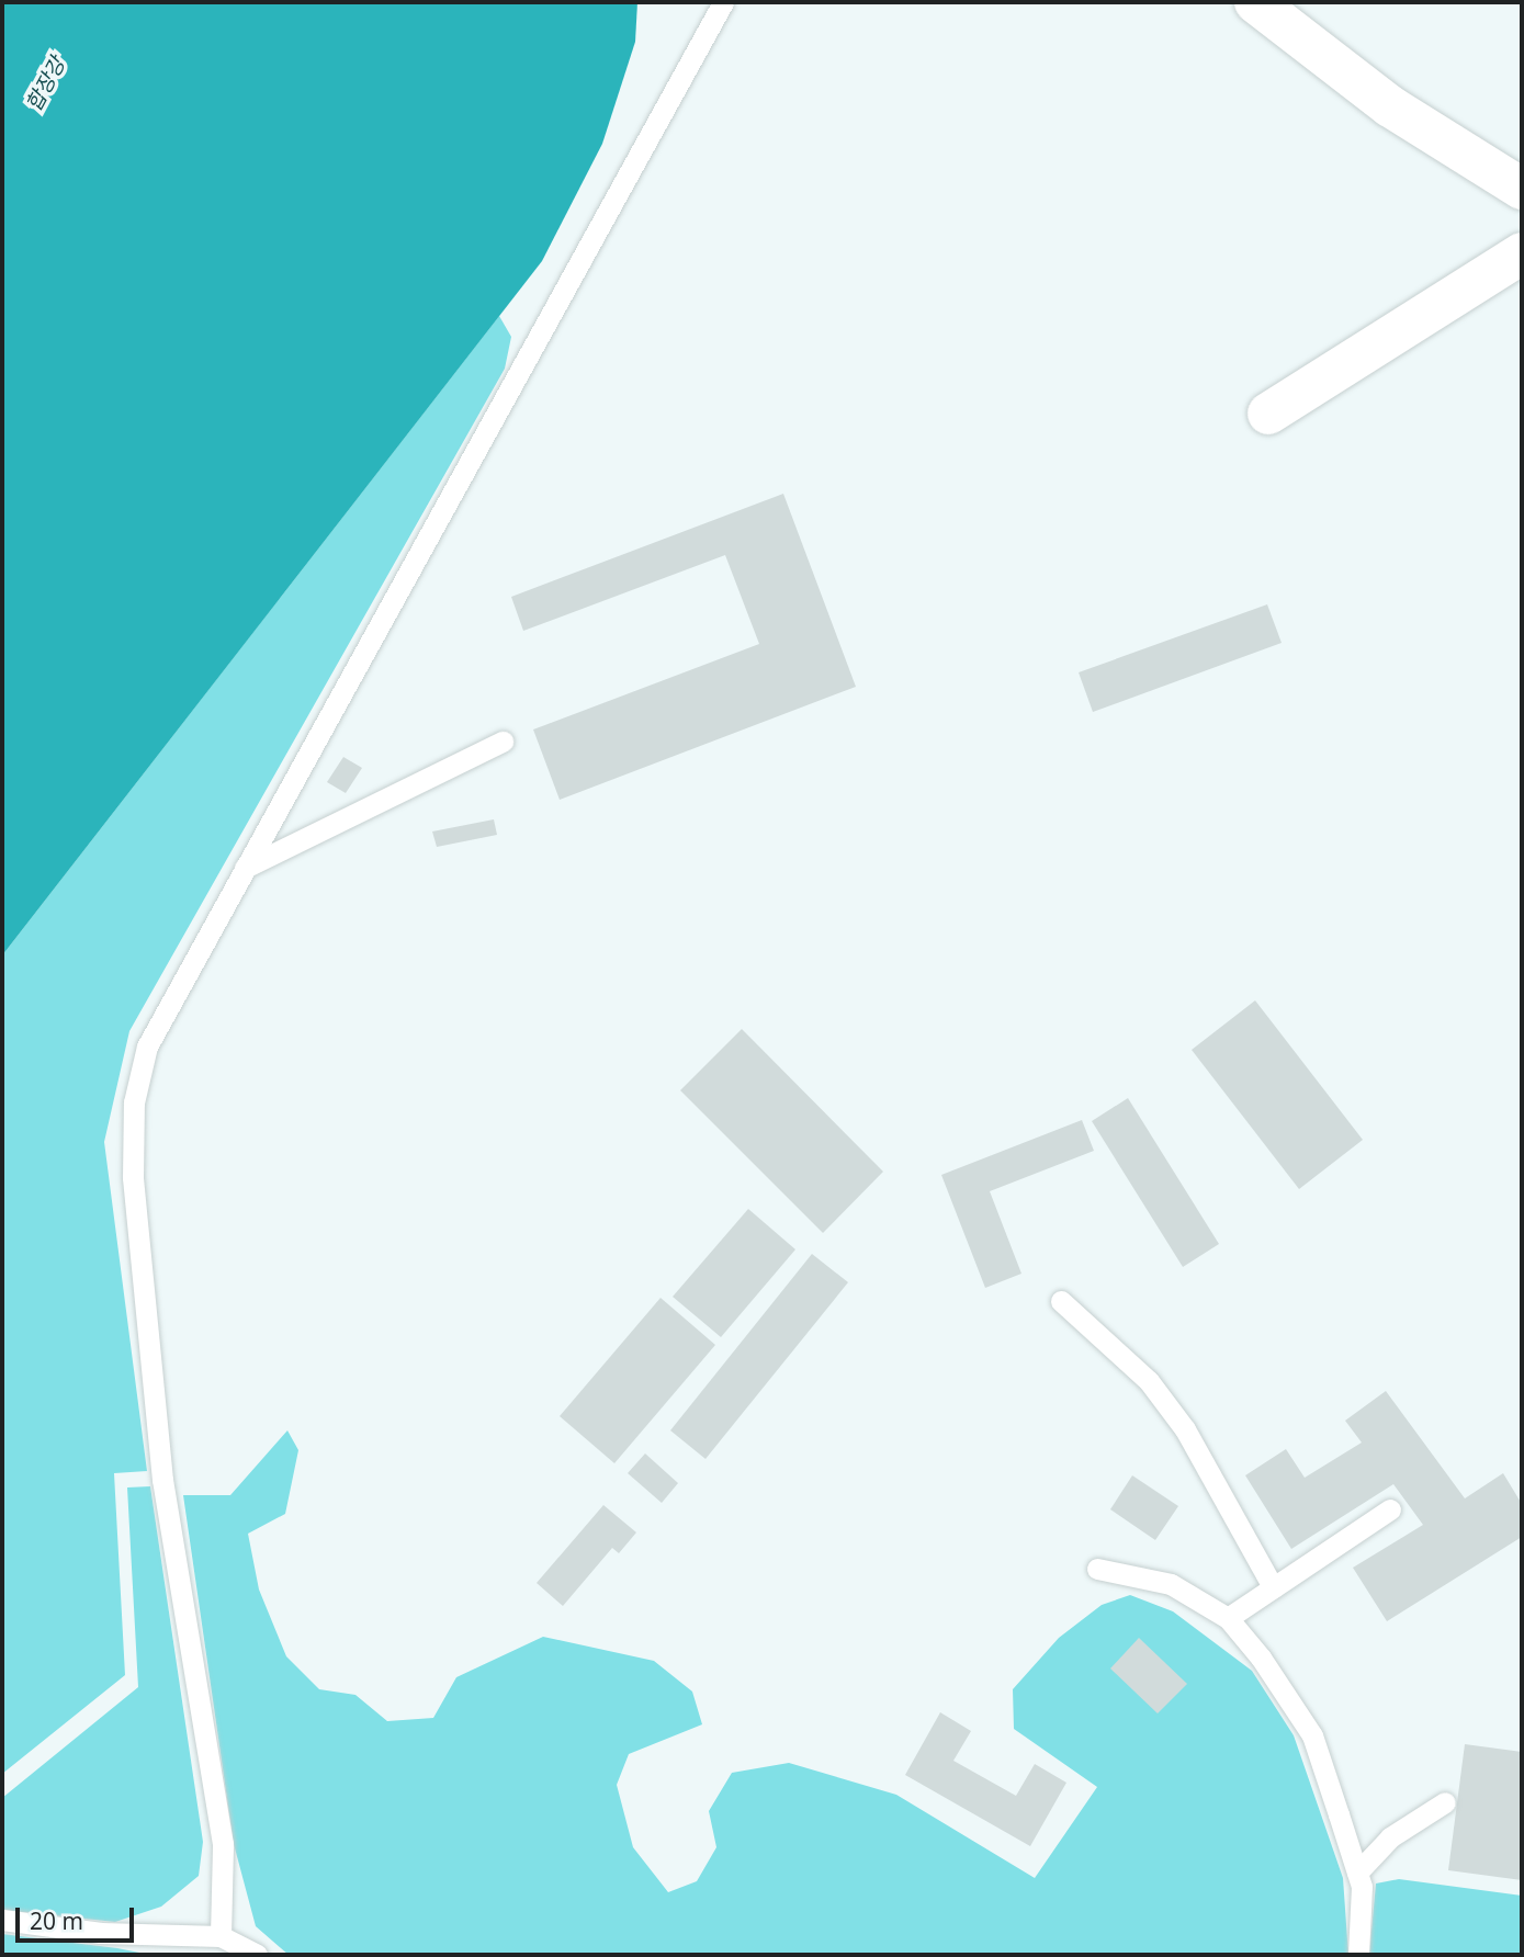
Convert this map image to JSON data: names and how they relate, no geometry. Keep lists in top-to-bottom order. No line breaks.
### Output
{"water":["합장강"],"scale_bar":"20 m"}
